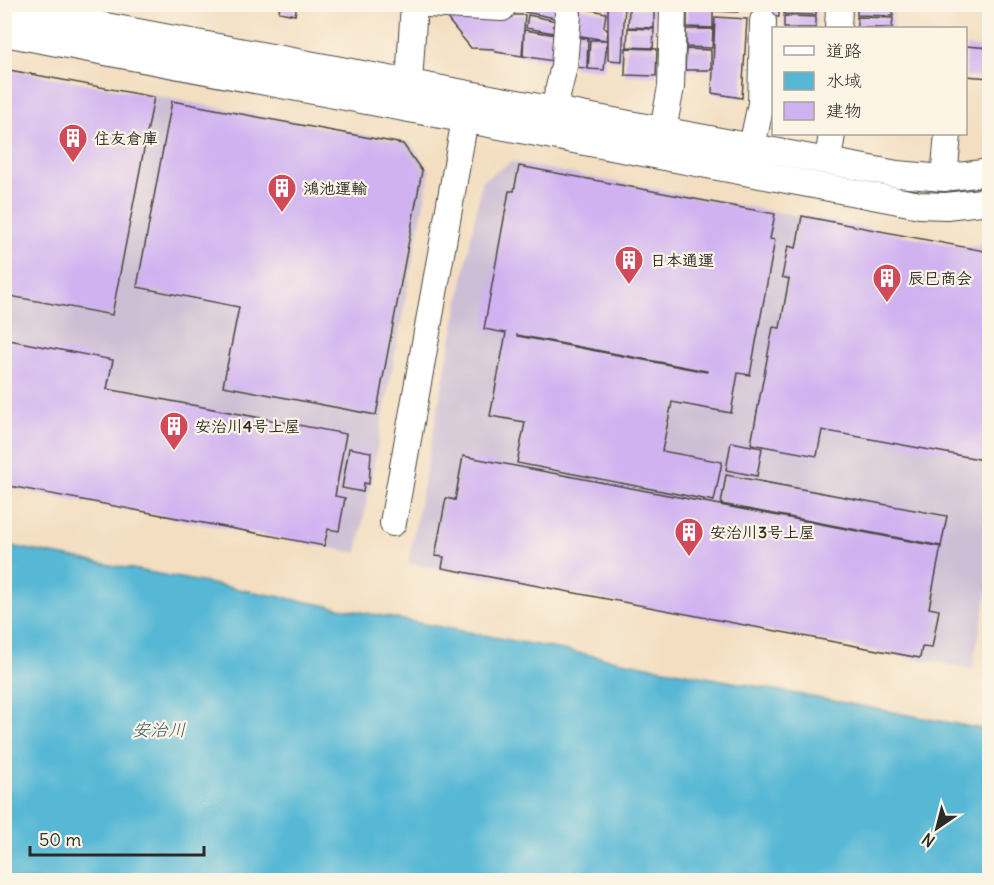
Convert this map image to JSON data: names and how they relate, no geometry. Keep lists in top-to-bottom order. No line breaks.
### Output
{"water":["安治川"],"places":{"building":["住友倉庫","鴻池運輸","日本通運","辰巳商会","安治川4号上屋","安治川3号上屋"]},"legend":["道路","水域","建物"],"scale_bar":"50 m","north":"bottom left"}
